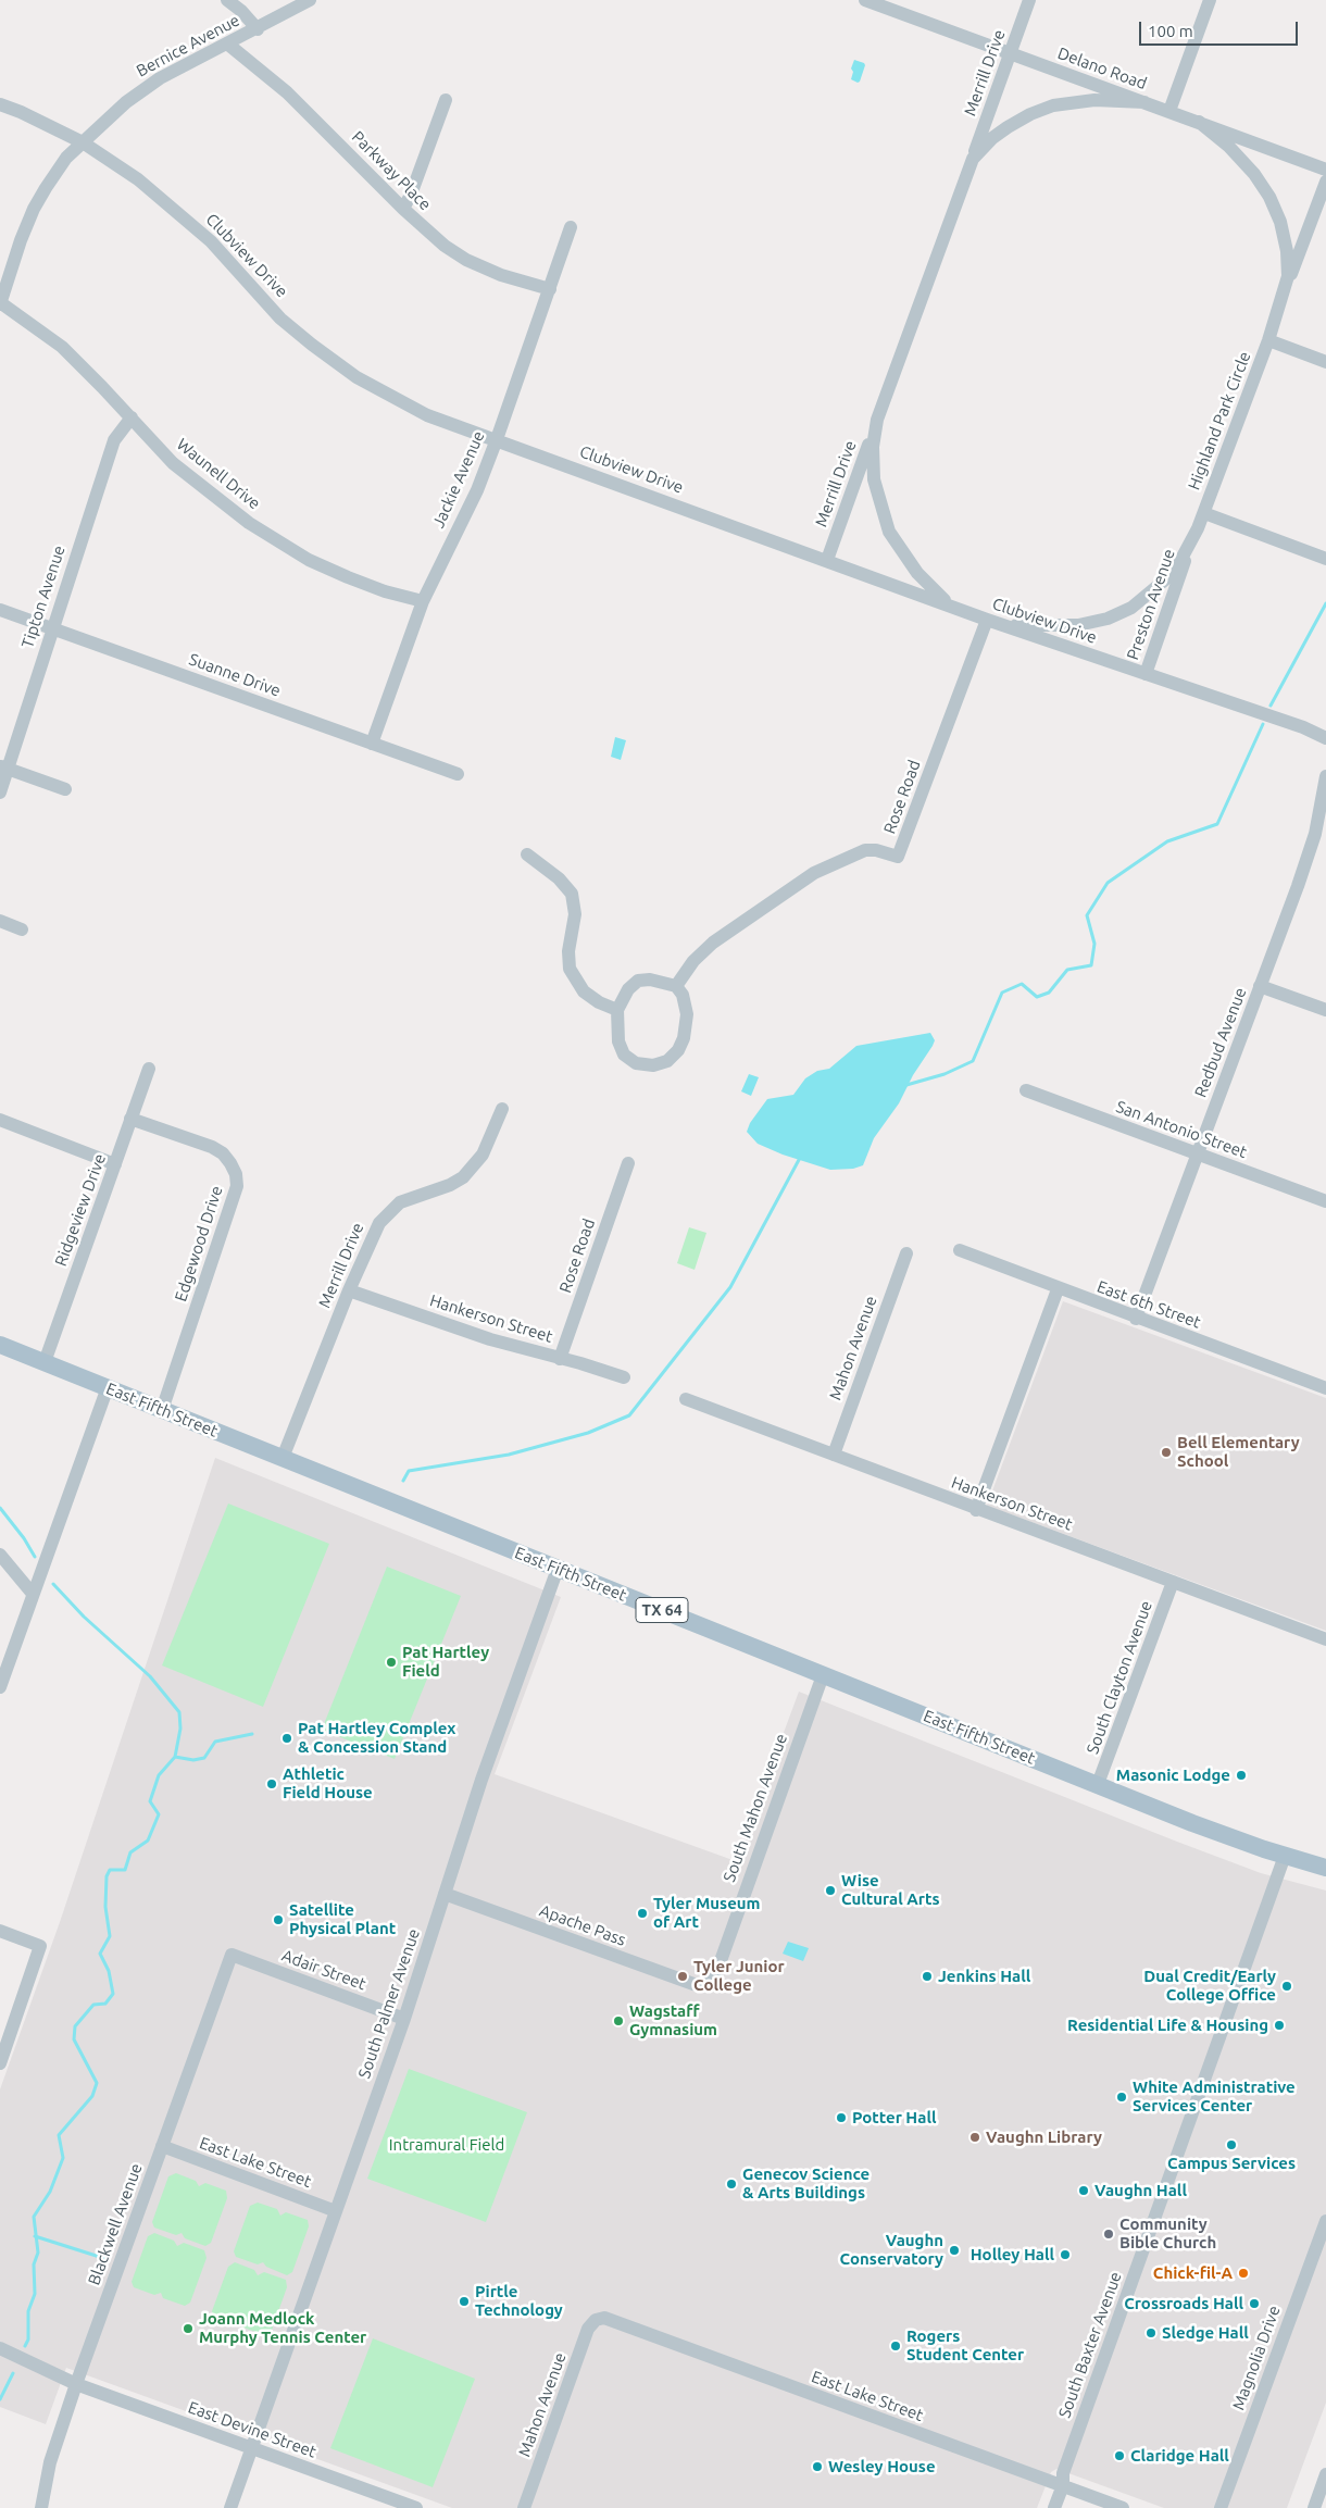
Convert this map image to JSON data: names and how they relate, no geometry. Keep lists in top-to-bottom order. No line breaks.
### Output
{"streets":{"main road":["East Fifth Street","TX 64"],"street":["Bernice Avenue","Delano Road","Merrill Drive","Parkway Place","Clubview Drive","Highland Park Circle","Waunell Drive","Jackie Avenue","Tipton Avenue","Preston Avenue","Suanne Drive","Rose Road","Redbud Avenue","San Antonio Street","Ridgeview Drive","Edgewood Drive","East 6th Street","Hankerson Street","Mahon Avenue","South Clayton Avenue","South Mahon Avenue","Apache Pass","Adair Street","South Palmer Avenue","East Lake Street","Blackwell Avenue","South Baxter Avenue","Magnolia Drive","East Devine Street"]},"crossings":[["Bernice Avenue","Parkway Place"],["Bernice Avenue","Clubview Drive"],["Bernice Avenue","Waunell Drive"],["Delano Road","Merrill Drive"],["Delano Road","Highland Park Circle"],["Merrill Drive","Clubview Drive"],["Merrill Drive","Hankerson Street"],["Merrill Drive","East Fifth Street"],["Parkway Place","Jackie Avenue"],["Clubview Drive","Highland Park Circle"],["Clubview Drive","Jackie Avenue"],["Clubview Drive","Preston Avenue"],["Clubview Drive","Rose Road"],["Highland Park Circle","Preston Avenue"],["Waunell Drive","Jackie Avenue"],["Waunell Drive","Tipton Avenue"],["Jackie Avenue","Suanne Drive"],["Tipton Avenue","Suanne Drive"],["Rose Road","Hankerson Street"],["Redbud Avenue","San Antonio Street"],["Redbud Avenue","East 6th Street"],["Ridgeview Drive","Edgewood Drive"],["Ridgeview Drive","East Fifth Street"],["Edgewood Drive","East Fifth Street"],["Hankerson Street","Mahon Avenue"],["Hankerson Street","South Clayton Avenue"],["Mahon Avenue","East Lake Street"],["East Fifth Street","South Clayton Avenue"],["East Fifth Street","South Mahon Avenue"],["East Fifth Street","South Palmer Avenue"],["East Fifth Street","South Baxter Avenue"],["South Mahon Avenue","Apache Pass"],["Apache Pass","South Palmer Avenue"],["Adair Street","South Palmer Avenue"],["Adair Street","Blackwell Avenue"],["South Palmer Avenue","East Lake Street"],["South Palmer Avenue","East Devine Street"],["East Lake Street","Blackwell Avenue"],["East Lake Street","South Baxter Avenue"],["Blackwell Avenue","East Devine Street"]],"parks":["Intramural Field"],"places":["Bell Elementary School","Pat Hartley Field","Pat Hartley Complex & Concession Stand","Masonic Lodge","Athletic Field House","Wise Cultural Arts","Tyler Museum of Art","Satellite Physical Plant","Tyler Junior College","Jenkins Hall","Dual Credit/Early College Office","Wagstaff Gymnasium","Residential Life & Housing","White Administrative Services Center","Potter Hall","Vaughn Library","Campus Services","Genecov Science & Arts Buildings","Vaughn Hall","Community Bible Church","Vaughn Conservatory","Holley Hall","Chick-fil-A","Pirtle Technology","Crossroads Hall","Joann Medlock Murphy Tennis Center","Sledge Hall","Rogers Student Center","Claridge Hall","Wesley House"],"scale_bar":"100 m"}
